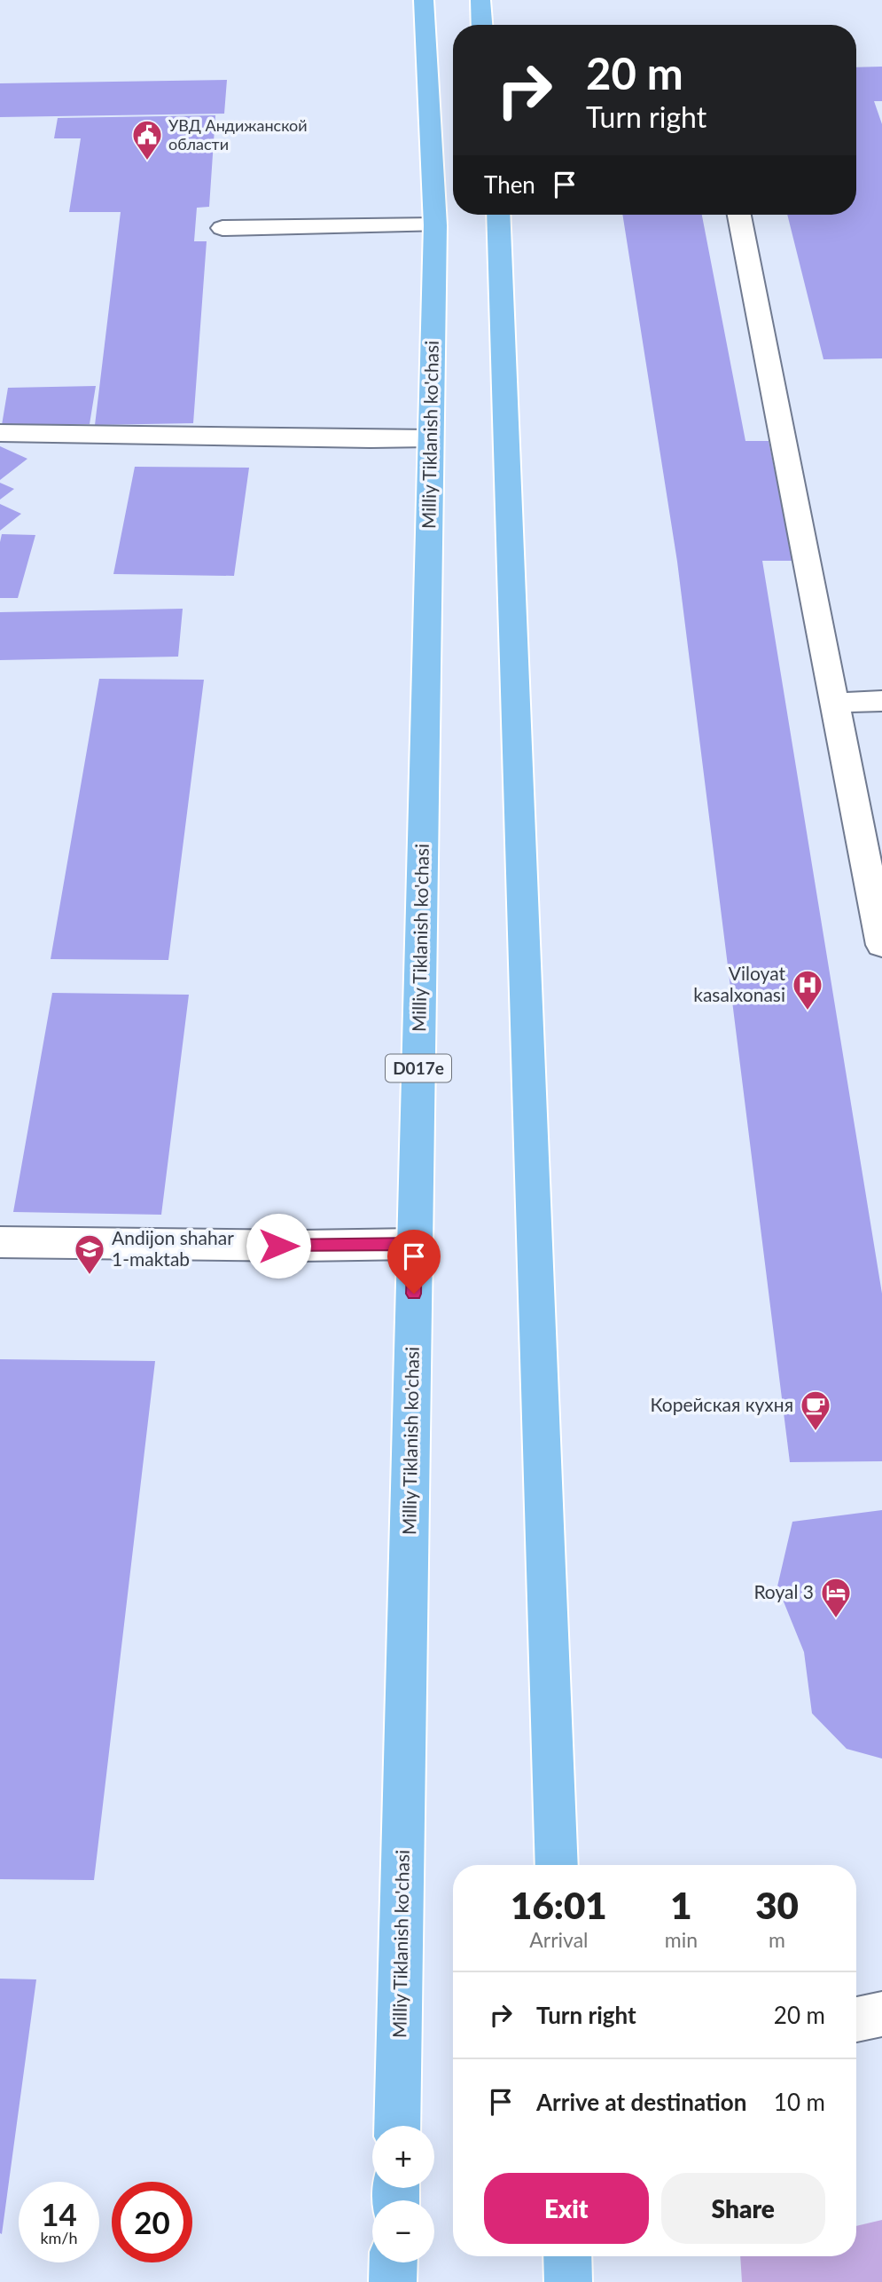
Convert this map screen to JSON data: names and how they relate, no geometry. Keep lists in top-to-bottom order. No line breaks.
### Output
{"streets":{"main road":["Milliy Tiklanish ko'chasi","D017e"]},"places":{"public building":["УВД Андижанской области"],"hospital":["Viloyat kasalxonasi"],"school or university":["Andijon shahar 1-maktab"],"cafe":["Корейская кухня"],"hotel":["Royal 3"]},"page":{"turn":["20 m","Turn right"],"then":"Then","eta":["16:01","Arrival","1","min","30","m"],"list":[{"name":"Turn right","value":"20 m"},{"name":"Arrive at destination","value":"10 m"}],"map_buttons":["+","−"],"buttons":["Exit","Share"],"speed":"14 km/h","limit":"20"}}
